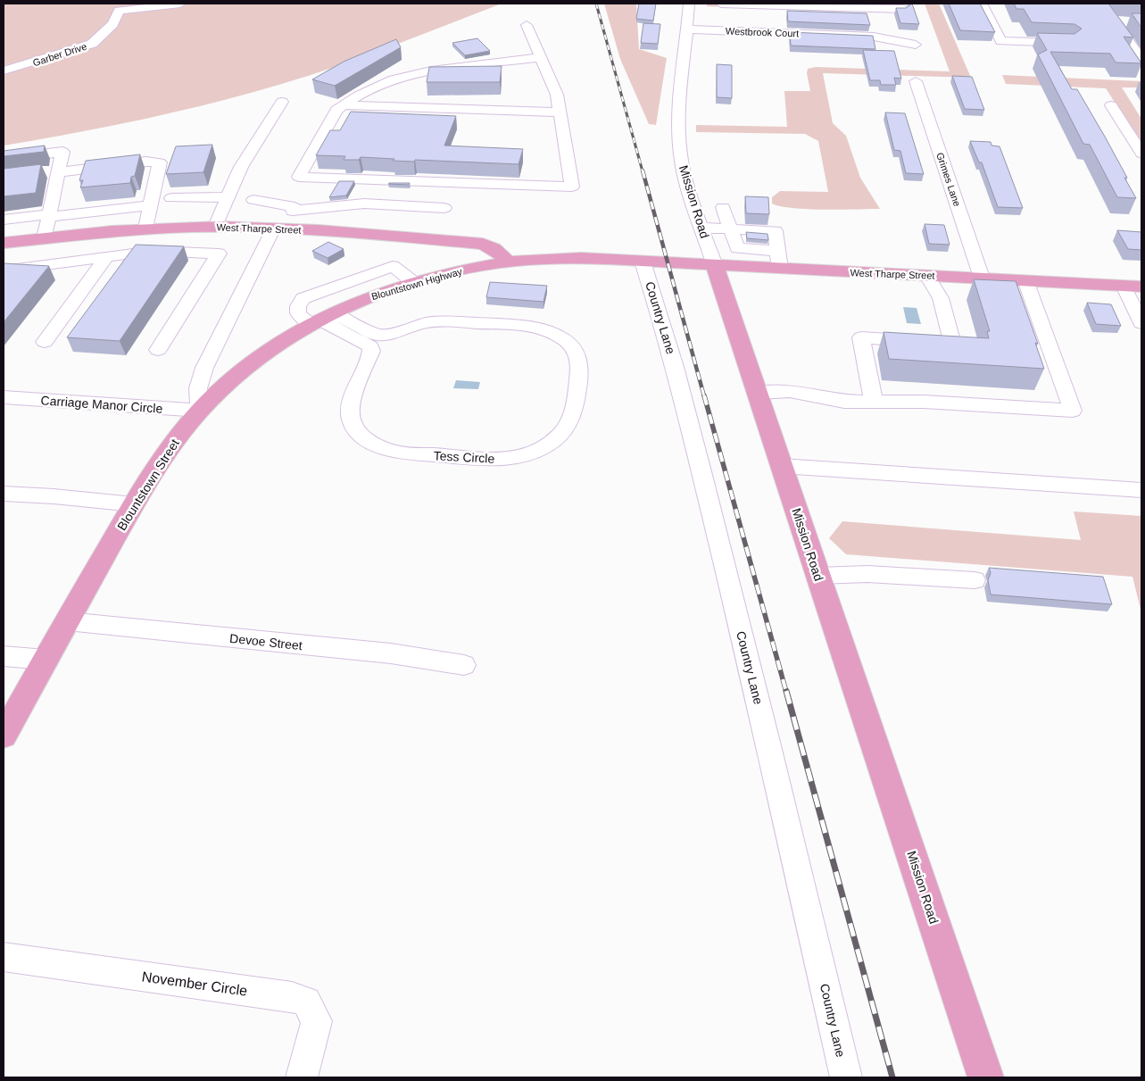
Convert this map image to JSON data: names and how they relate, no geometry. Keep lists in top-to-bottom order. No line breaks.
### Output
{"streets":{"main road":["Mission Road","West Tharpe Street","Blountstown Highway","Blountstown Street"],"street":["Westbrook Court","Garber Drive","Grimes Lane","Country Lane","Carriage Manor Circle","Tess Circle","Devoe Street","November Circle"]},"crossings":[["Westbrook Court","Mission Road"],["Grimes Lane","West Tharpe Street"],["Mission Road","West Tharpe Street"],["West Tharpe Street","Blountstown Highway"],["West Tharpe Street","Country Lane"],["Blountstown Highway","Country Lane"],["Blountstown Highway","Carriage Manor Circle"],["Blountstown Highway","Tess Circle"],["Blountstown Highway","Blountstown Street"],["Carriage Manor Circle","Blountstown Street"],["Blountstown Street","Devoe Street"]]}
